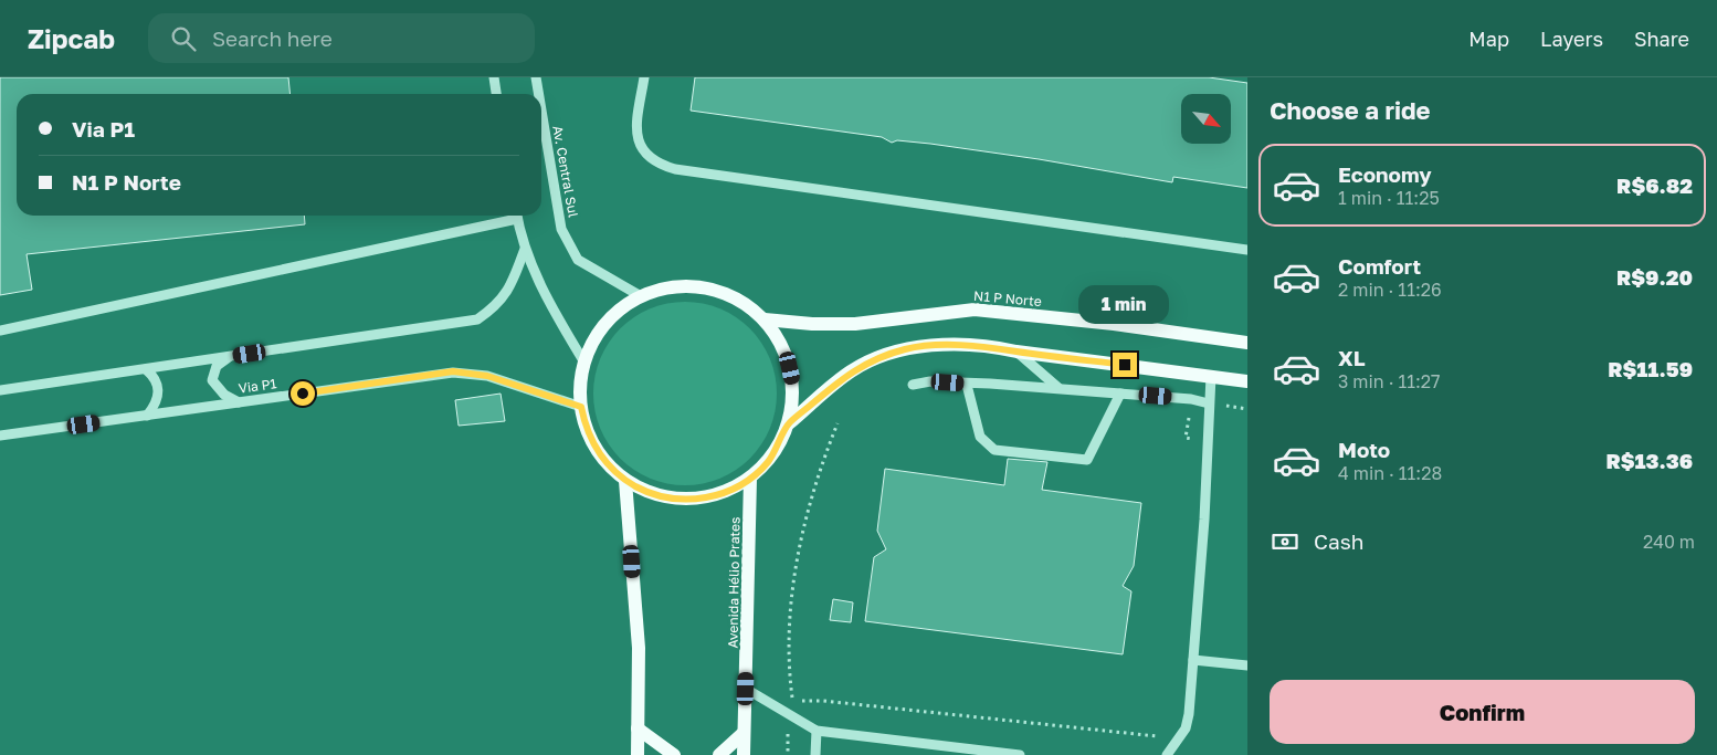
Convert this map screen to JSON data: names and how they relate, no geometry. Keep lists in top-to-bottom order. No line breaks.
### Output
{"streets":{"main road":["N1 P Norte","Avenida Hélio Prates"],"street":["Av. Central Sul","Via P1"]},"north":"bottom right","page":{"header":"Zipcab","search":"Search here","nav":["Map","Layers","Share"],"heading":"Choose a ride","banner":["Via P1","N1 P Norte"],"list":[{"name":"Economy","note":"1 min · 11:25","value":"R$6.82"},{"name":"Comfort","note":"2 min · 11:26","value":"R$9.20"},{"name":"XL","note":"3 min · 11:27","value":"R$11.59"},{"name":"Moto","note":"4 min · 11:28","value":"R$13.36"}],"bubble":"1 min","pay":["Cash","240 m"],"buttons":"Confirm"}}
